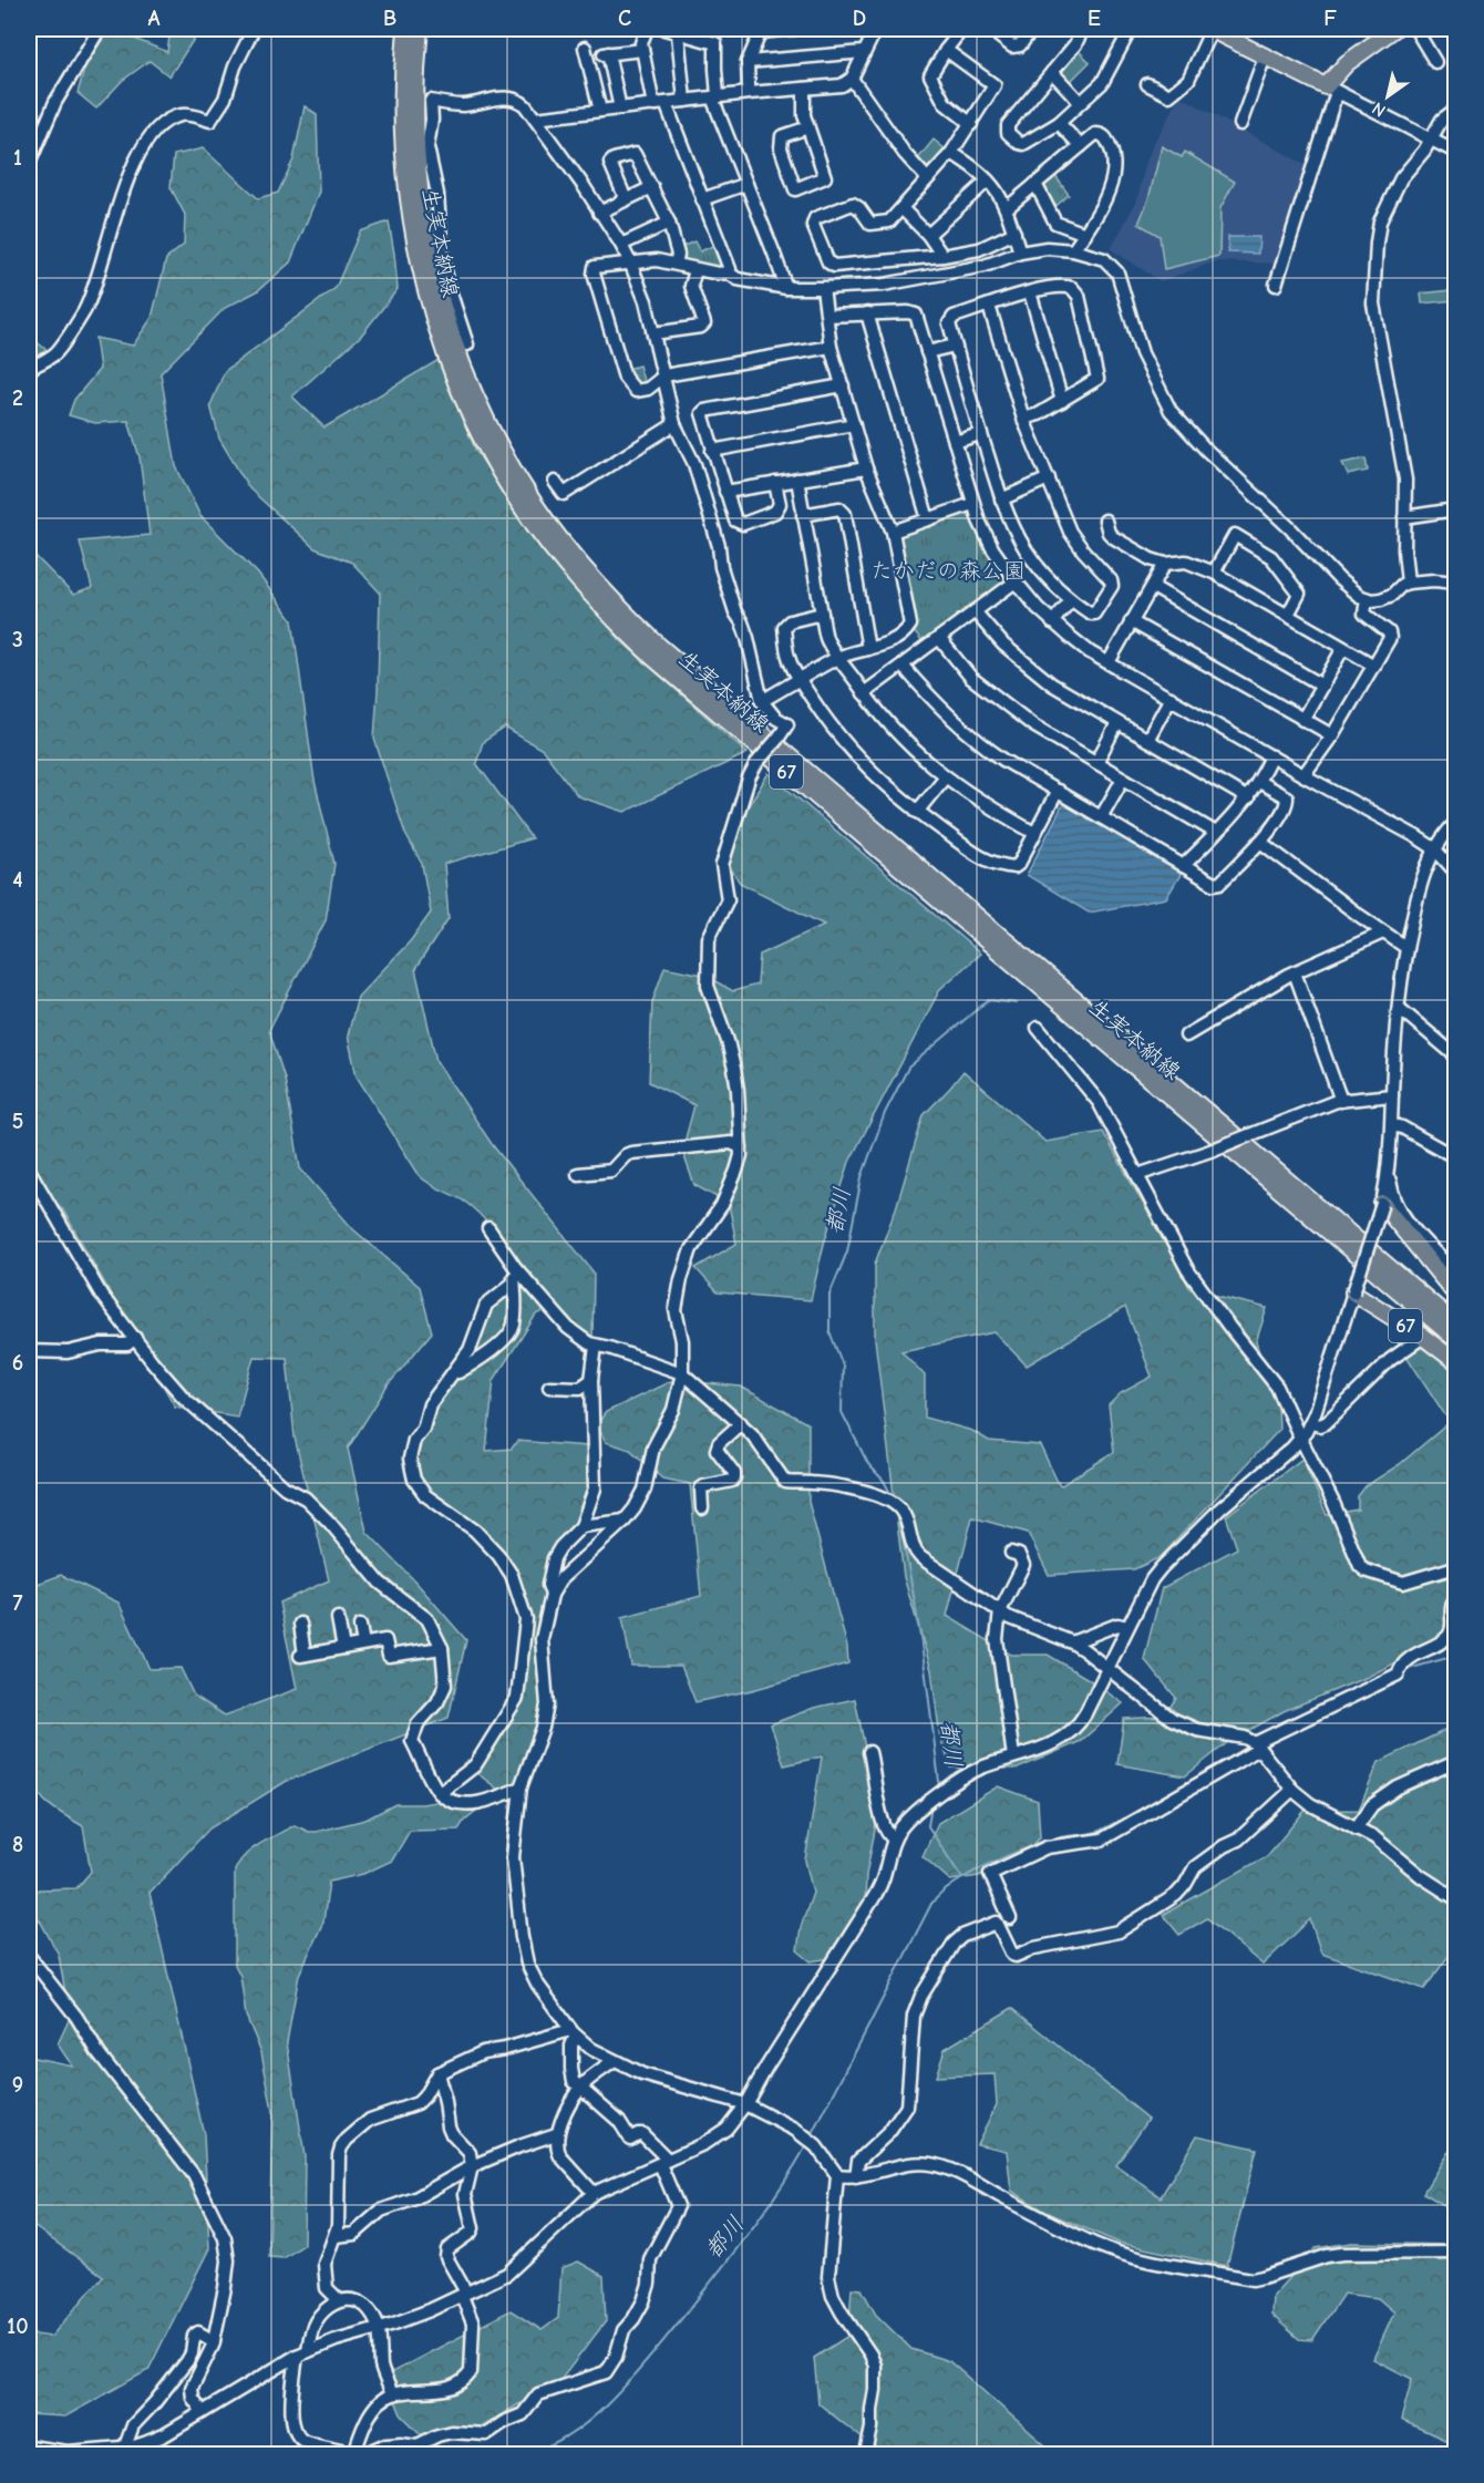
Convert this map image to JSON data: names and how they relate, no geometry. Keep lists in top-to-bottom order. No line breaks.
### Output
{"streets":{"main road":["生実本納線","67"]},"water":["都川"],"parks":["たかだの森公園"],"north":"bottom left","grid":{"columns":["A","B","C","D","E","F"],"rows":["1","2","3","4","5","6","7","8","9","10"]}}
